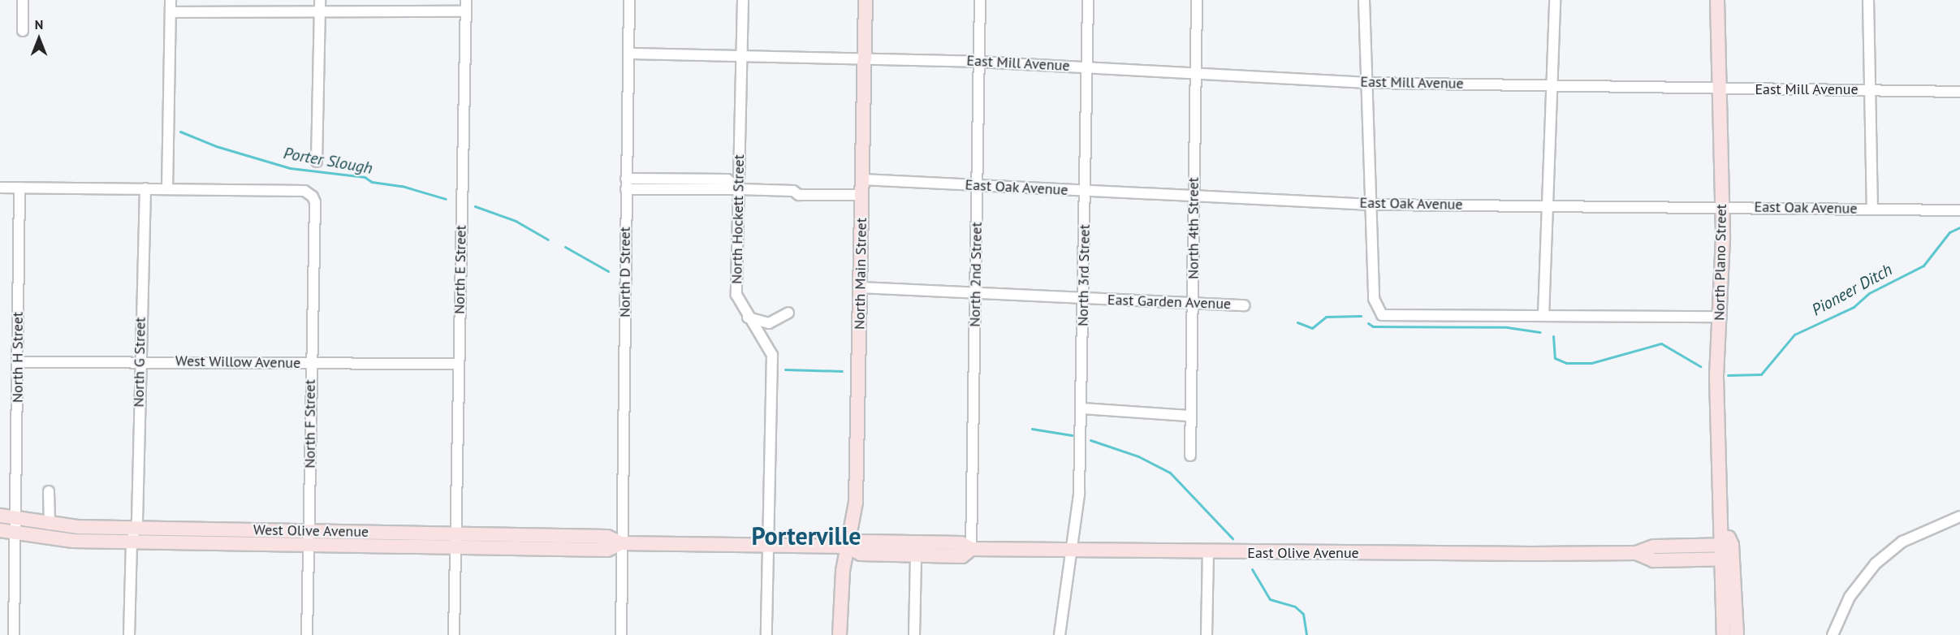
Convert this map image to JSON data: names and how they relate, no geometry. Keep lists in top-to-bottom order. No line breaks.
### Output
{"streets":{"main road":["North Plano Street","North Main Street","West Olive Avenue","East Olive Avenue"],"street":["East Mill Avenue","East Oak Avenue","North Hockett Street","North 4th Street","North E Street","North D Street","North 2nd Street","North 3rd Street","East Garden Avenue","North H Street","North G Street","West Willow Avenue","North F Street"]},"crossings":[["East Mill Avenue","North Hockett Street"],["East Mill Avenue","North 4th Street"],["East Mill Avenue","North Plano Street"],["East Mill Avenue","North D Street"],["East Mill Avenue","North Main Street"],["East Mill Avenue","North 2nd Street"],["East Mill Avenue","North 3rd Street"],["East Oak Avenue","North 4th Street"],["East Oak Avenue","North Plano Street"],["East Oak Avenue","North Main Street"],["East Oak Avenue","North 2nd Street"],["East Oak Avenue","North 3rd Street"],["North Hockett Street","West Olive Avenue"],["North 4th Street","East Garden Avenue"],["North Plano Street","East Olive Avenue"],["North E Street","West Willow Avenue"],["North E Street","West Olive Avenue"],["North D Street","West Olive Avenue"],["North Main Street","East Garden Avenue"],["North Main Street","West Olive Avenue"],["North Main Street","East Olive Avenue"],["North 2nd Street","East Garden Avenue"],["North 2nd Street","East Olive Avenue"],["North 3rd Street","East Garden Avenue"],["North 3rd Street","East Olive Avenue"],["North H Street","West Willow Avenue"],["North H Street","West Olive Avenue"],["North G Street","West Willow Avenue"],["North G Street","West Olive Avenue"],["West Willow Avenue","North F Street"],["North F Street","West Olive Avenue"],["West Olive Avenue","East Olive Avenue"]],"districts":["Porterville"],"water":["Porter Slough","Pioneer Ditch"],"north":"top"}
